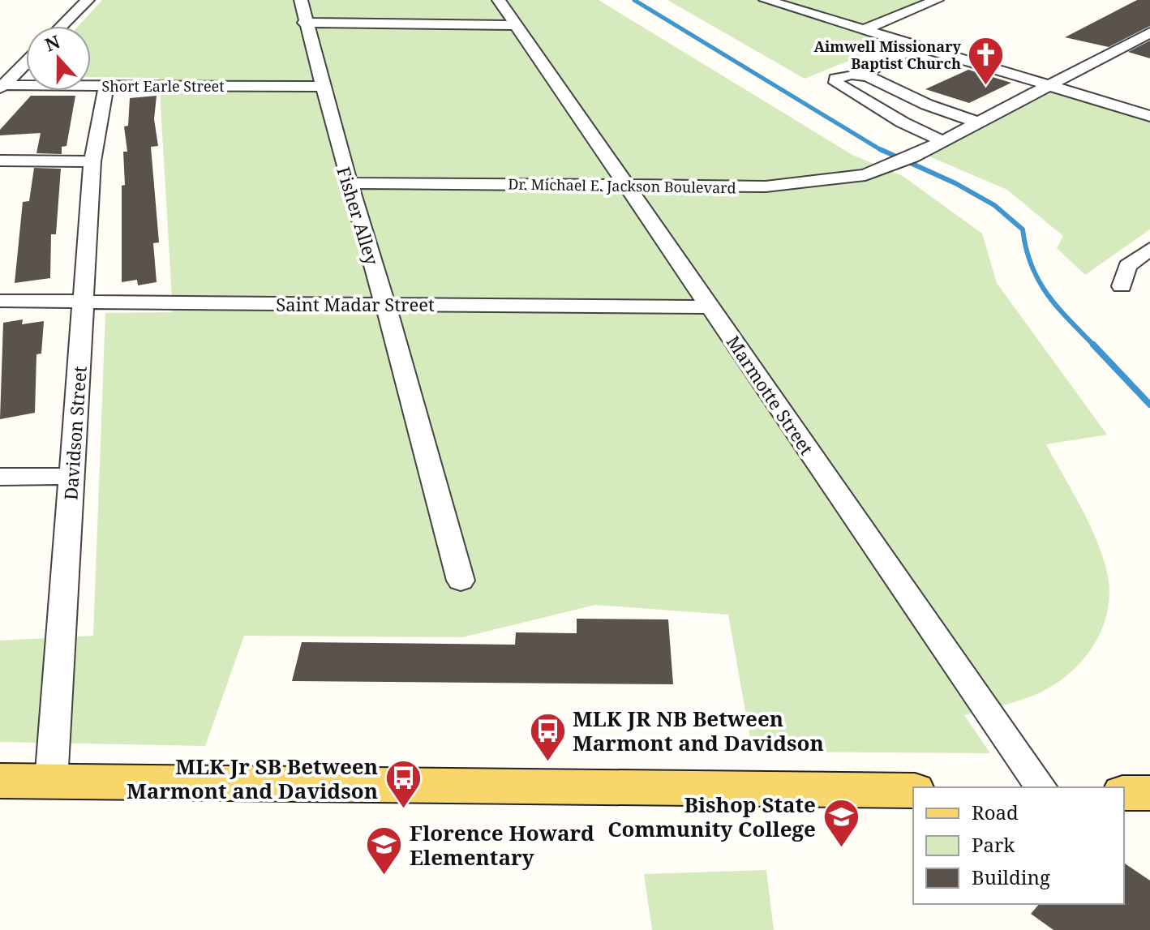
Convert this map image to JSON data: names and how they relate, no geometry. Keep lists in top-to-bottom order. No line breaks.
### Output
{"streets":{"street":["Short Earle Street","Dr. Michael E. Jackson Boulevard","Fisher Alley","Saint Madar Street","Marmotte Street","Davidson Street"]},"crossings":[["Short Earle Street","Fisher Alley"],["Short Earle Street","Davidson Street"],["Dr. Michael E. Jackson Boulevard","Fisher Alley"],["Dr. Michael E. Jackson Boulevard","Marmotte Street"],["Fisher Alley","Saint Madar Street"],["Saint Madar Street","Marmotte Street"],["Saint Madar Street","Davidson Street"]],"places":{"church":["Aimwell Missionary Baptist Church"],"bus stop":["MLK JR NB Between Marmont and Davidson","MLK Jr SB Between Marmont and Davidson"],"school or university":["Bishop State Community College","Florence Howard Elementary"]},"legend":["Road","Park","Building"],"north":"top"}
